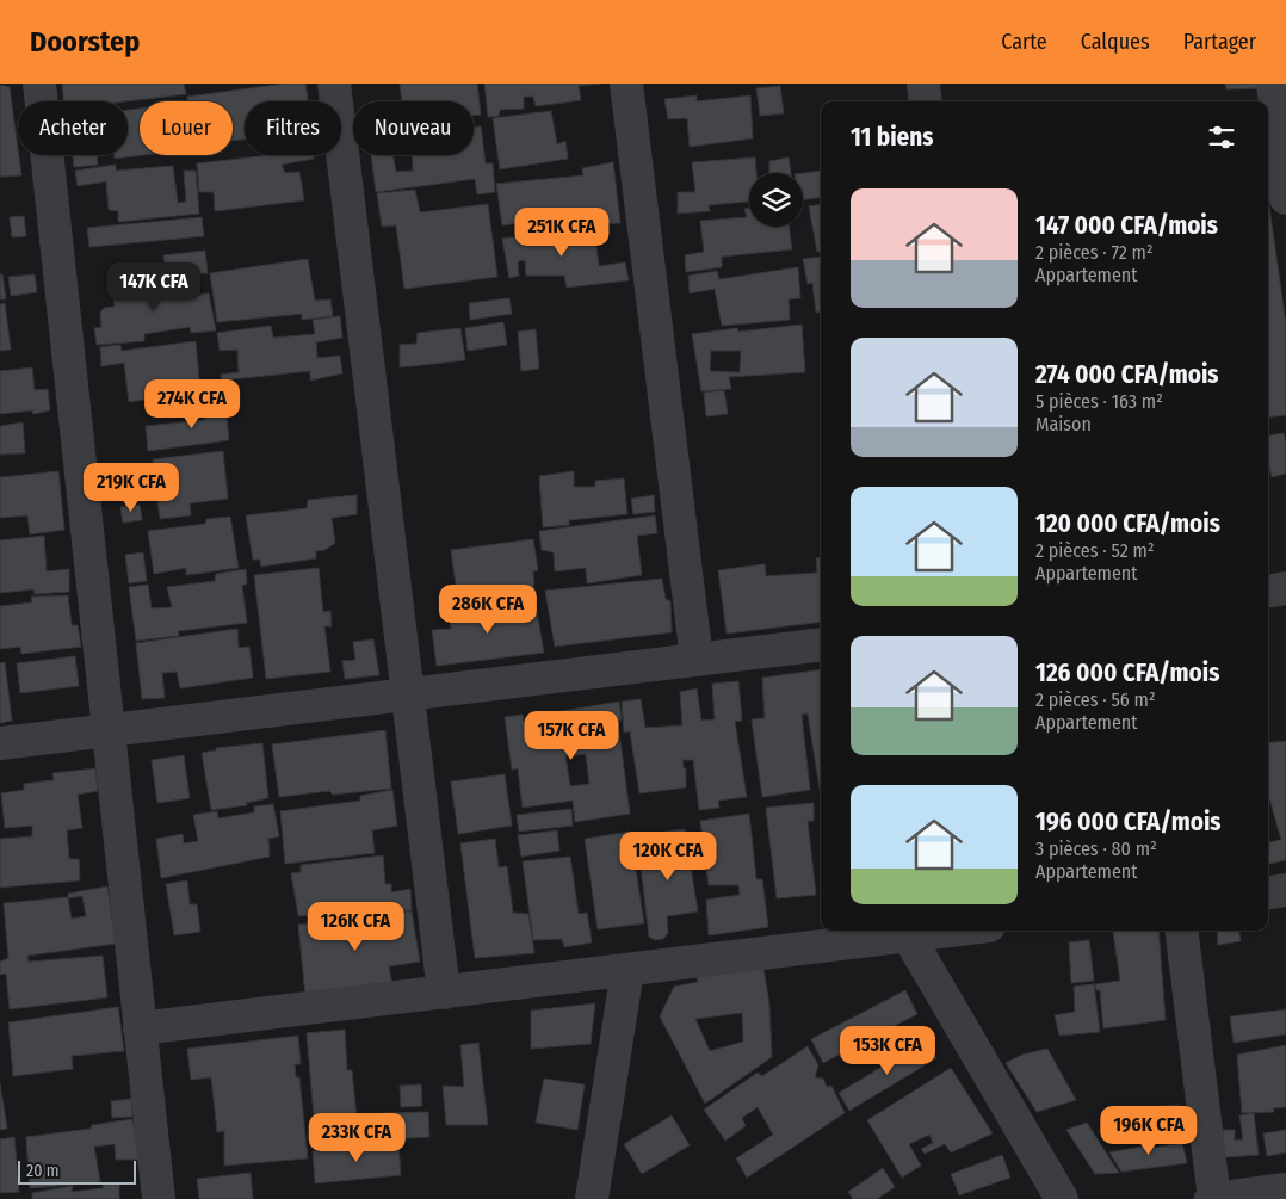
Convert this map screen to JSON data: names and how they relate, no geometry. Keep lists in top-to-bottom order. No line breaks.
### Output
{"scale_bar":"20 m","page":{"header":"Doorstep","nav":["Carte","Calques","Partager"],"chip":["Acheter","Louer","Filtres","Nouveau"],"heading":"11 biens","list":[{"name":"147 000 CFA/mois","note":"2 pièces · 72 m² · Appartement"},{"name":"274 000 CFA/mois","note":"5 pièces · 163 m² · Maison"},{"name":"120 000 CFA/mois","note":"2 pièces · 52 m² · Appartement"},{"name":"126 000 CFA/mois","note":"2 pièces · 56 m² · Appartement"},{"name":"196 000 CFA/mois","note":"3 pièces · 80 m² · Appartement"}],"price":["251K CFA","147K CFA","274K CFA","219K CFA","286K CFA","157K CFA","120K CFA","126K CFA","153K CFA","196K CFA","233K CFA"],"scale":"20 m"}}
